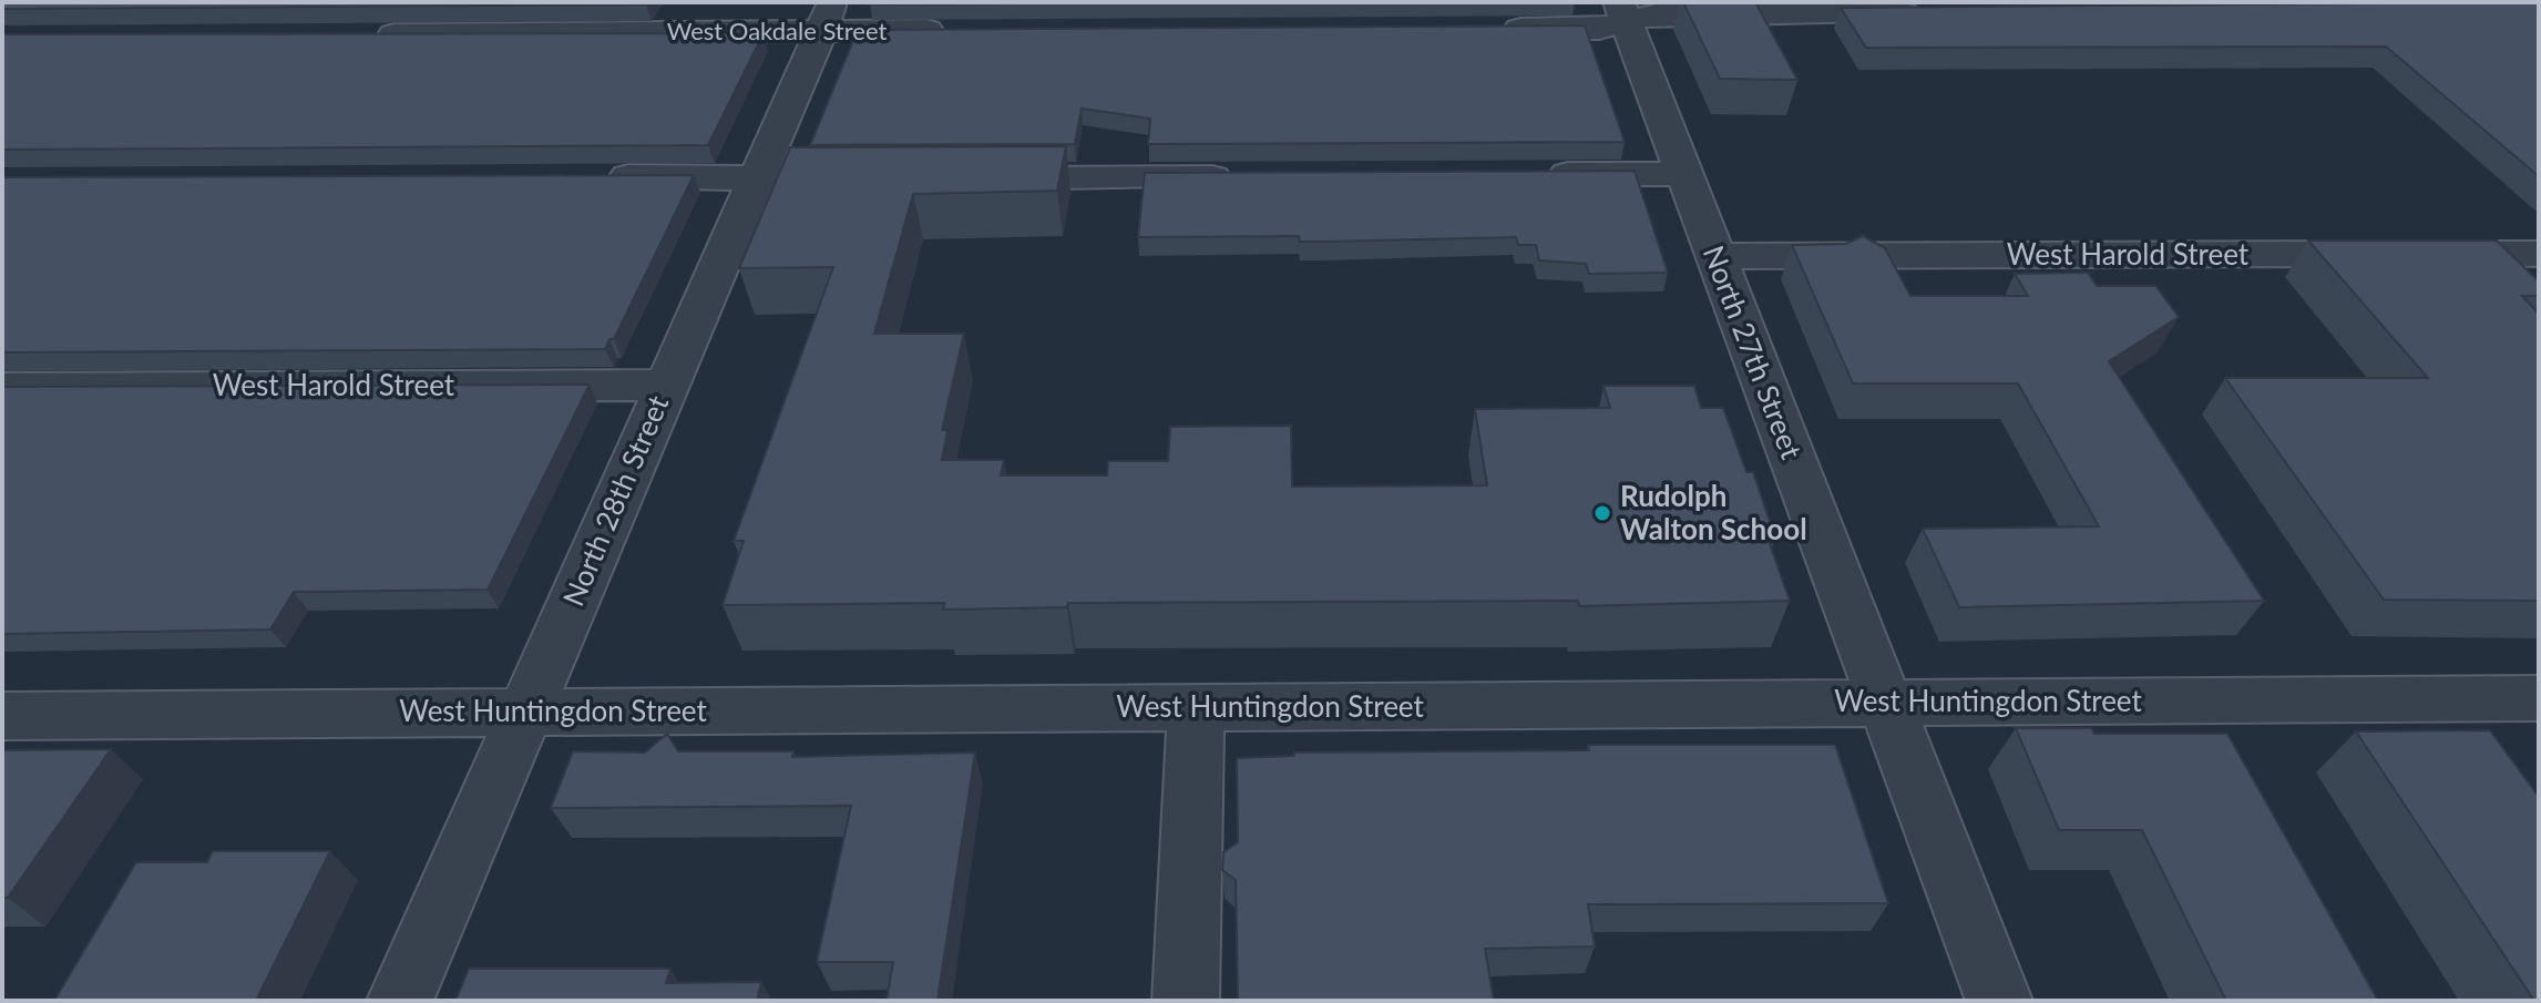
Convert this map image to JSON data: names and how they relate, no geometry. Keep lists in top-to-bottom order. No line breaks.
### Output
{"streets":{"street":["West Oakdale Street","West Harold Street","North 27th Street","North 28th Street","West Huntingdon Street"]},"crossings":[["West Oakdale Street","North 28th Street"],["West Harold Street","North 27th Street"],["West Harold Street","North 28th Street"],["North 27th Street","West Huntingdon Street"],["North 28th Street","West Huntingdon Street"]],"places":["Rudolph Walton School"]}
